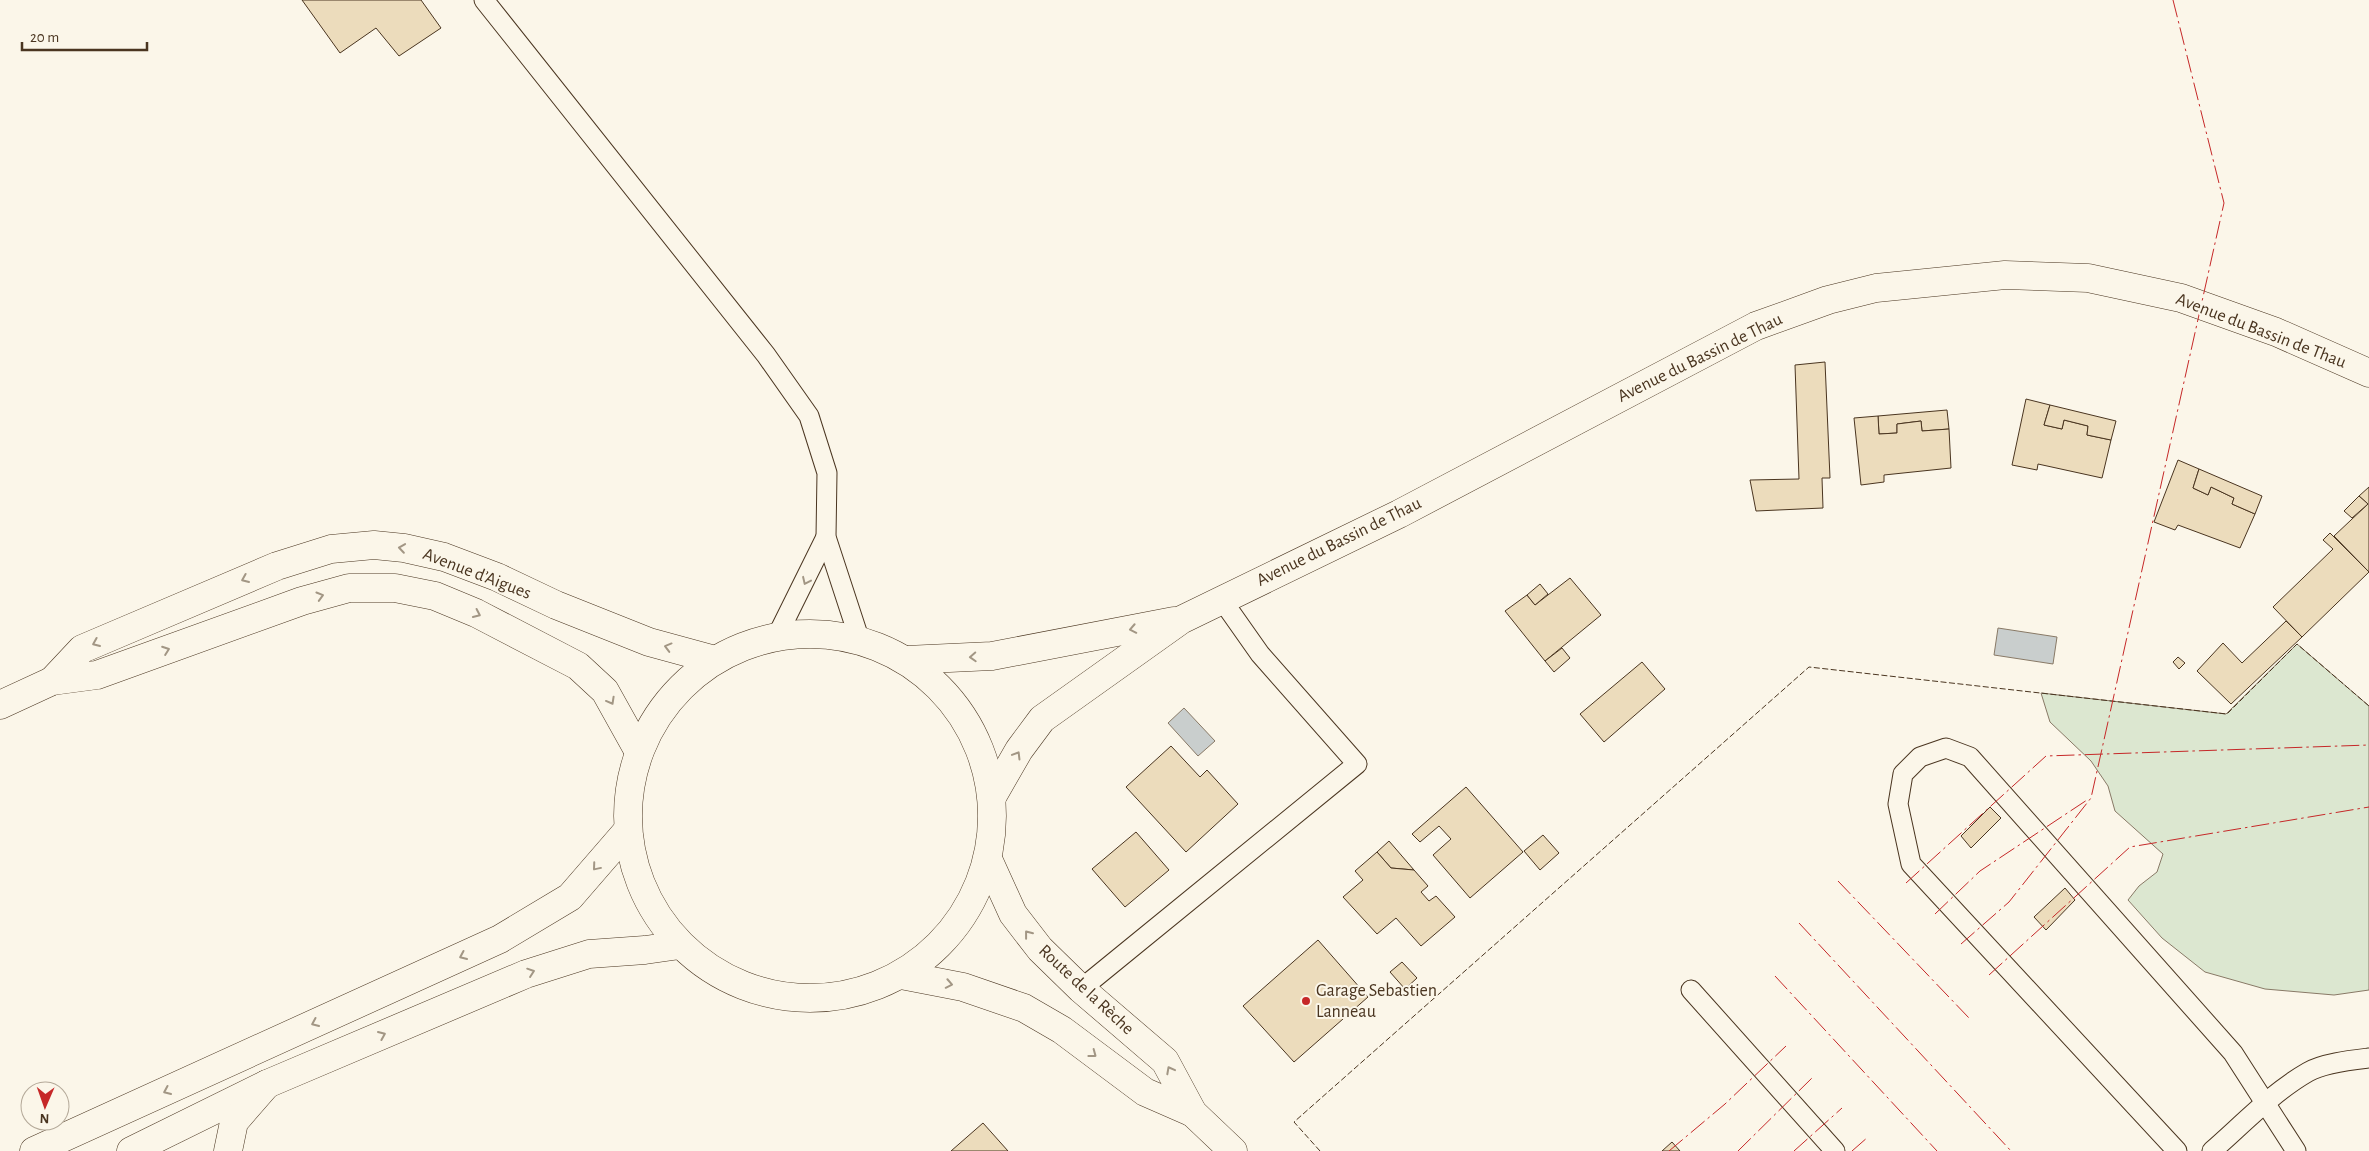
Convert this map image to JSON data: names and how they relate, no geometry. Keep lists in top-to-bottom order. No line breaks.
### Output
{"streets":{"main road":["Avenue du Bassin de Thau","Avenue d’Aigues","Route de la Rèche"]},"places":["Garage Sebastien Lanneau"],"scale_bar":"20 m","north":"bottom"}
